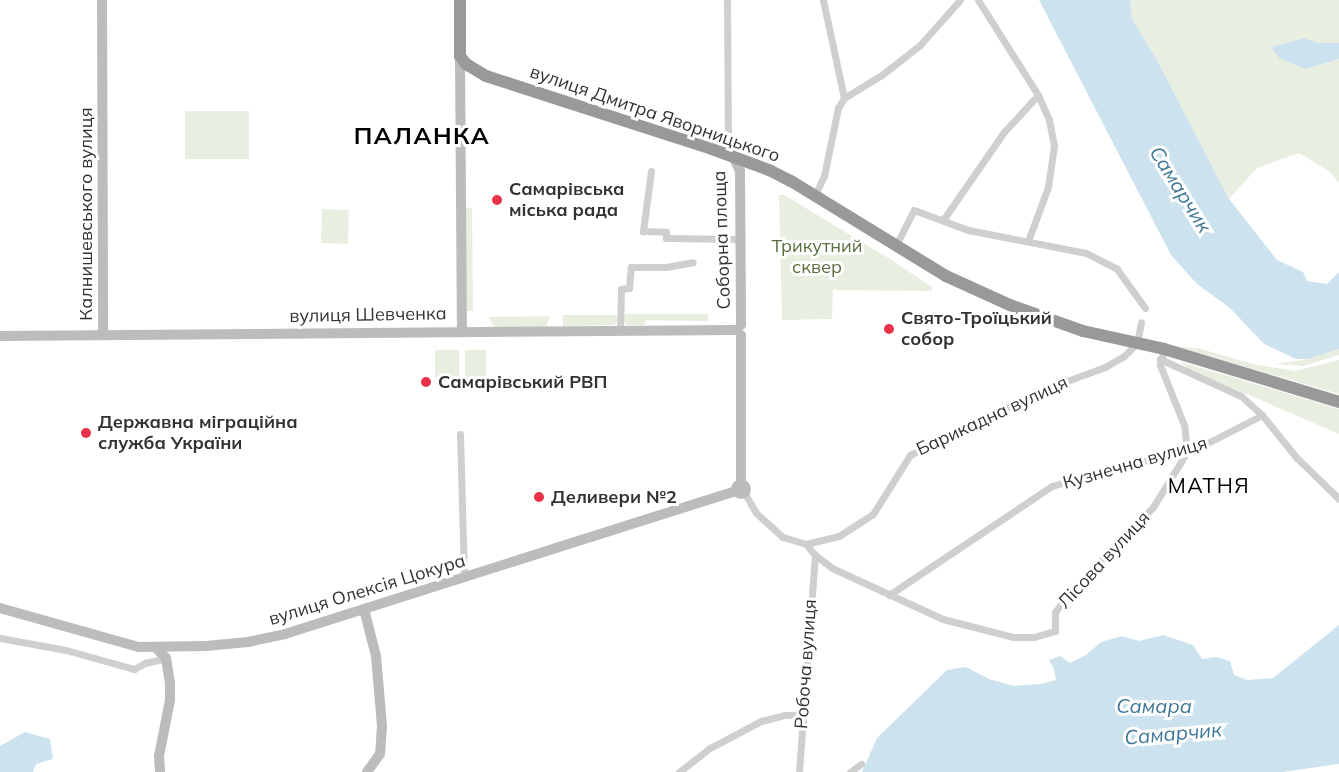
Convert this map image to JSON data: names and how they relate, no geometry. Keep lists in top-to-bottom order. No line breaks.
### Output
{"streets":{"highway":["вулиця Дмитра Яворницького"],"street":["Калнишевського вулиця","Соборна площа","вулиця Шевченка","Барикадна вулиця","Кузнечна вулиця","Лісова вулиця","вулиця Олексія Цокура","Робоча вулиця"]},"crossings":[["вулиця Дмитра Яворницького","Соборна площа"],["вулиця Дмитра Яворницького","Барикадна вулиця"],["Калнишевського вулиця","вулиця Шевченка"],["Соборна площа","вулиця Шевченка"],["Соборна площа","вулиця Олексія Цокура"],["Кузнечна вулиця","Лісова вулиця"]],"districts":["ПАЛАНКА","МАТНЯ"],"water":["Самарчик","Самара"],"parks":["Трикутний сквер"],"places":["Самарівська міська рада","Свято-Троїцький собор","Самарівський РВП","Державна міграційна служба України","Деливери №2"]}
